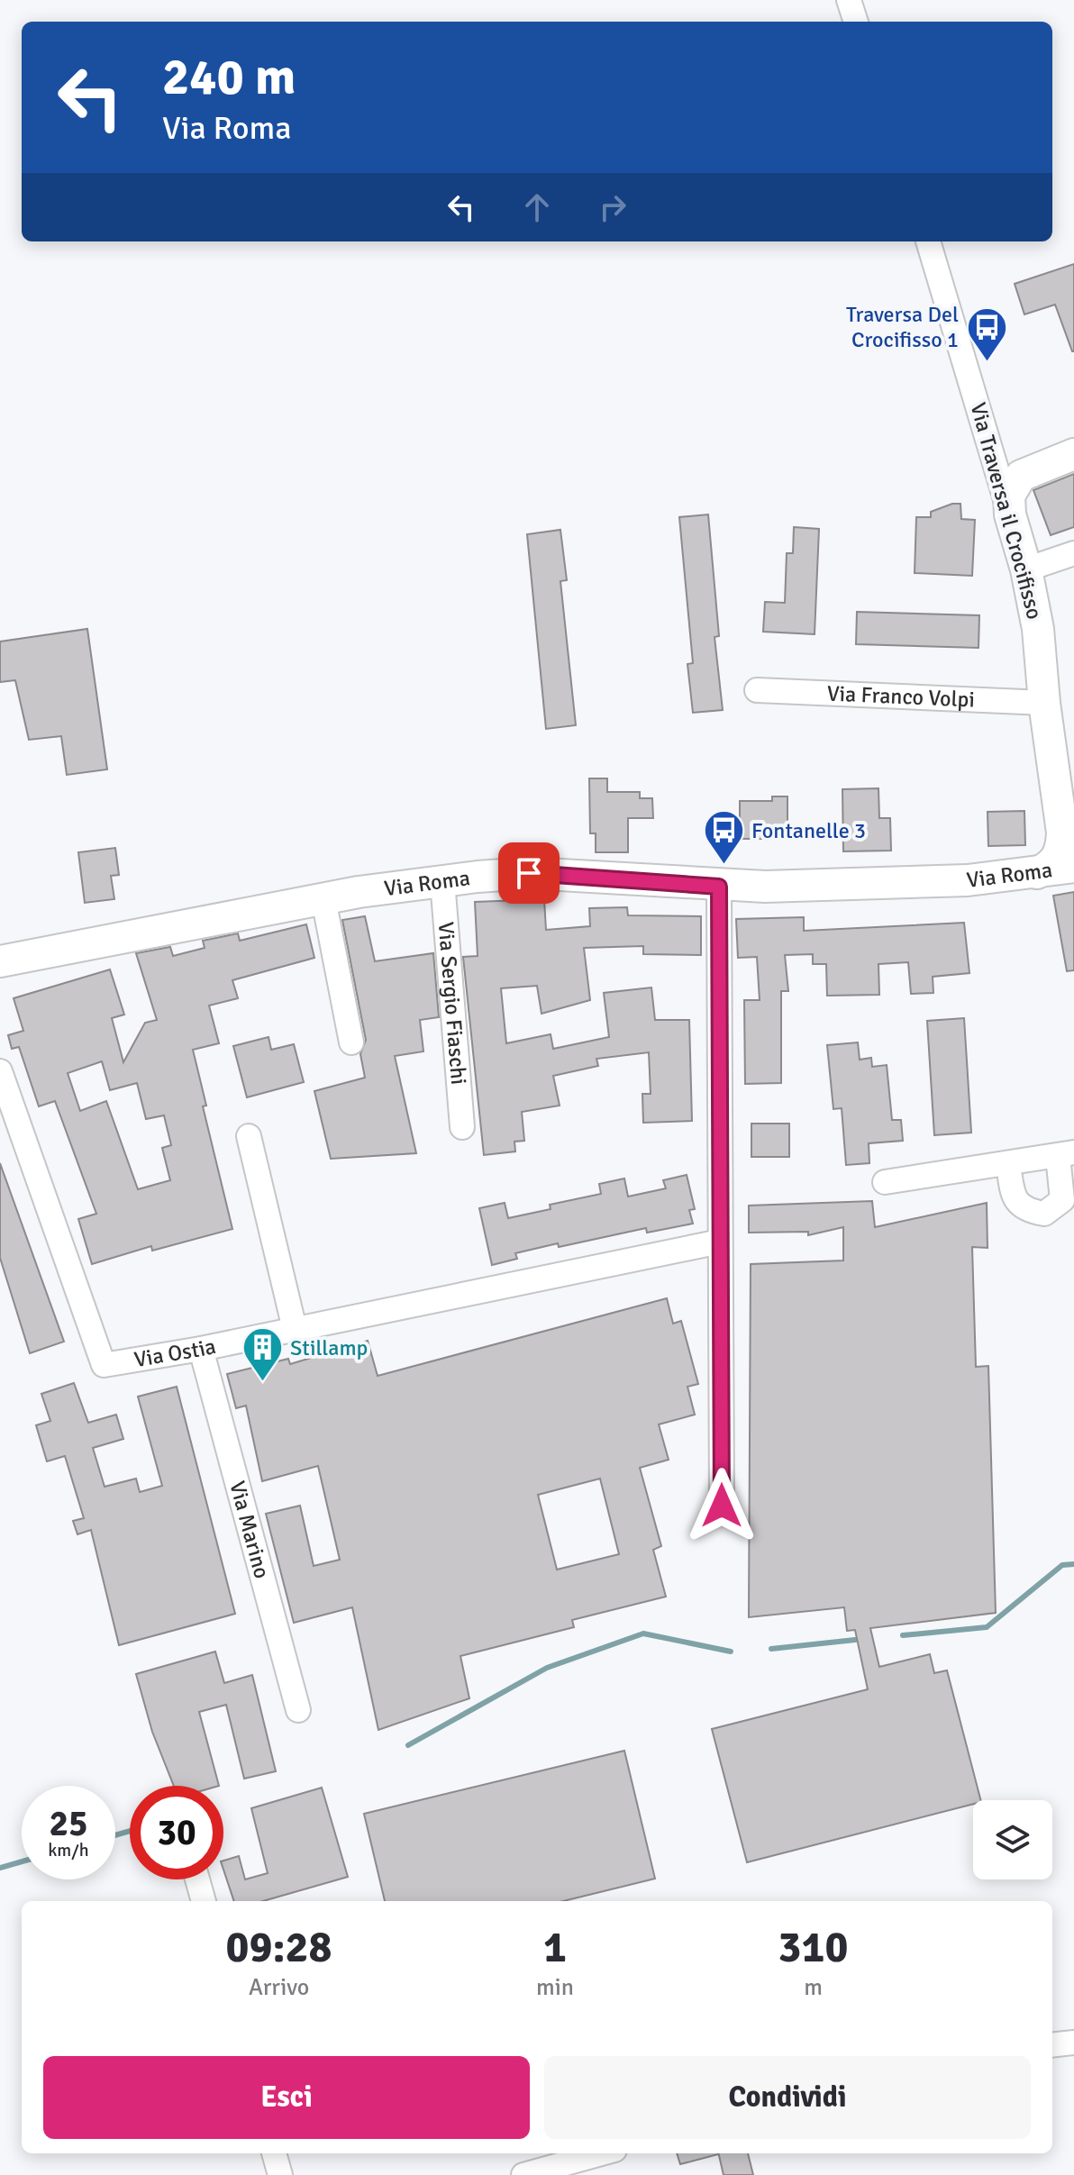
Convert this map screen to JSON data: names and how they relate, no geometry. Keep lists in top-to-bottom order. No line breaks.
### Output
{"streets":{"main road":["Via Traversa il Crocifisso","Via Roma"],"street":["Via Franco Volpi","Via Sergio Fiaschi","Via Ostia","Via Marino"]},"crossings":[["Via Traversa il Crocifisso","Via Franco Volpi"],["Via Traversa il Crocifisso","Via Roma"],["Via Roma","Via Sergio Fiaschi"],["Via Ostia","Via Marino"]],"places":{"bus stop":["Traversa Del Crocifisso 1","Fontanelle 3"],"building":["Stillamp"]},"page":{"turn":["240 m","Via Roma"],"speed":"25 km/h","limit":"30","eta":["09:28","Arrivo","1","min","310","m"],"buttons":["Esci","Condividi"]}}
